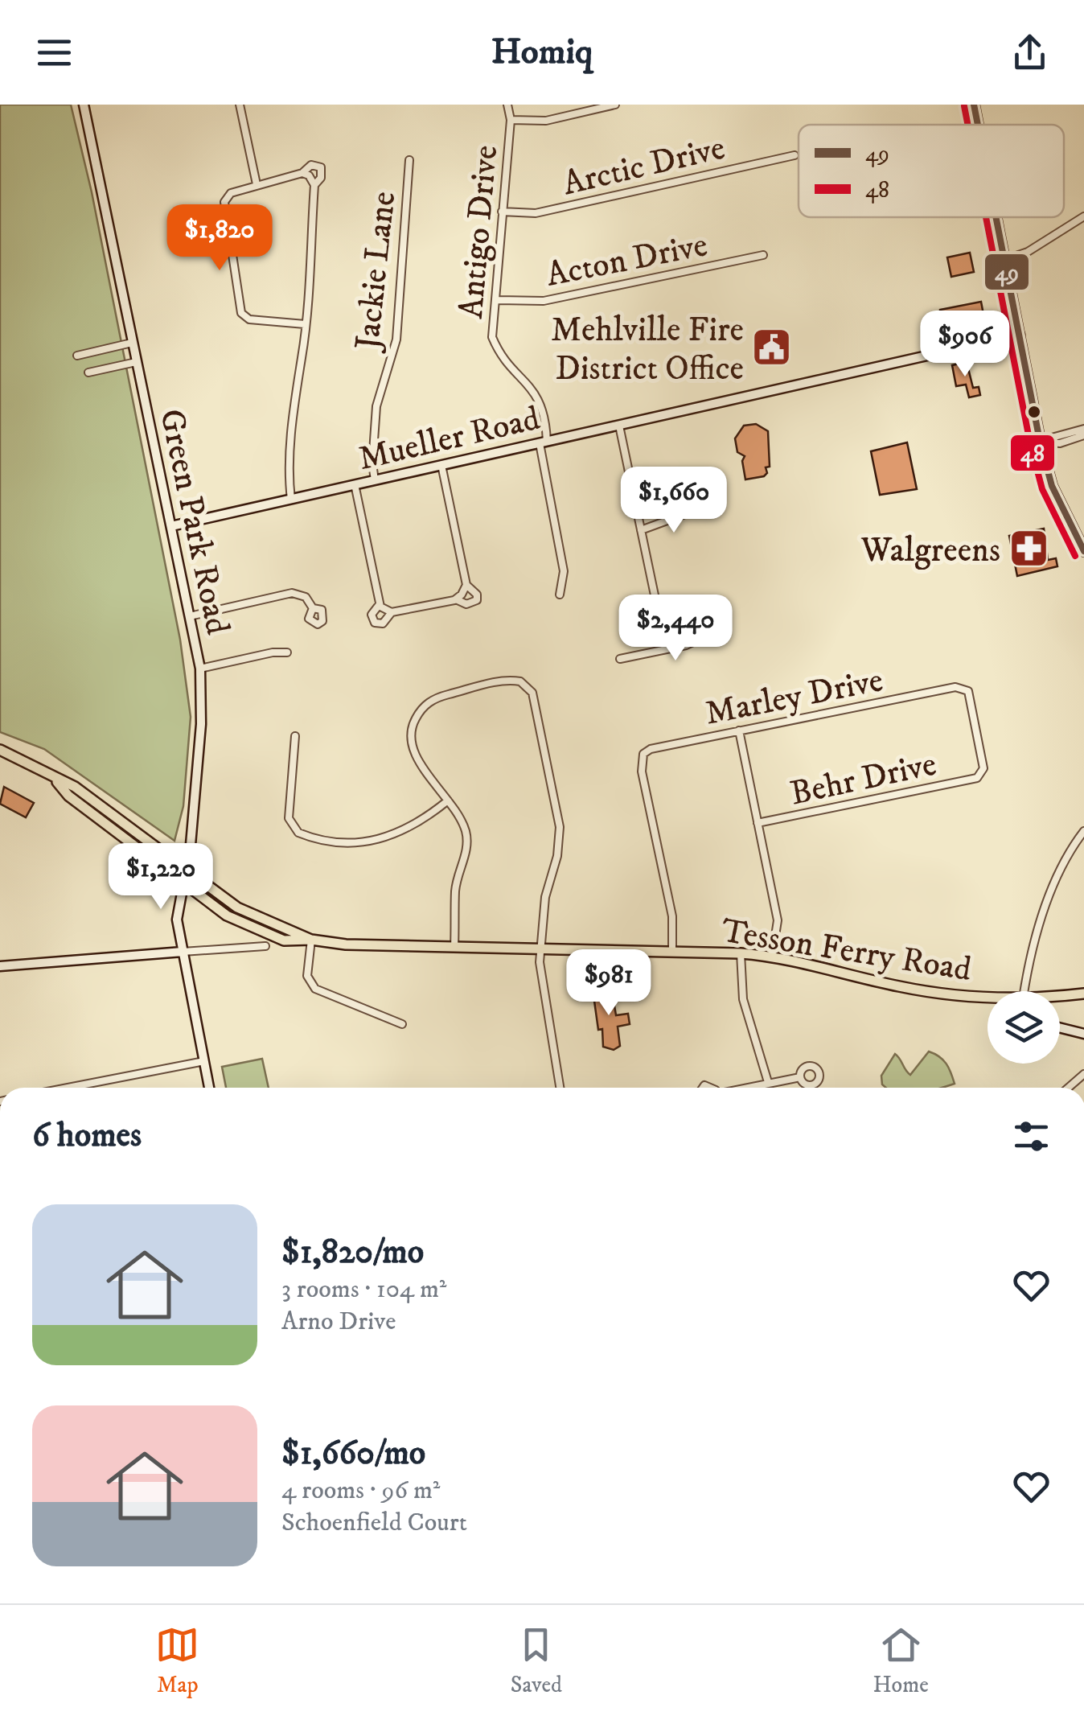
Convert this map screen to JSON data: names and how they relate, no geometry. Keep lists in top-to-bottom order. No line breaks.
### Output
{"streets":{"main road":["Tesson Ferry Road"],"street":["Arctic Drive","Antigo Drive","Acton Drive","Jackie Lane","Mueller Road","Green Park Road","Marley Drive","Behr Drive"]},"crossings":[["Arctic Drive","Antigo Drive"],["Antigo Drive","Acton Drive"],["Antigo Drive","Mueller Road"],["Jackie Lane","Mueller Road"],["Mueller Road","Green Park Road"],["Green Park Road","Tesson Ferry Road"],["Marley Drive","Behr Drive"],["Marley Drive","Tesson Ferry Road"]],"places":{"public building":["Mehlville Fire District Office"],"pharmacy":["Walgreens"]},"lines":["transit line 49","transit line 48"],"legend":["49","48"],"page":{"header":"Homiq","price":["$1,820","$906","$1,660","$2,440","$1,220","$981"],"heading":"6 homes","list":[{"name":"$1,820/mo","note":"3 rooms · 104 m² · Arno Drive"},{"name":"$1,660/mo","note":"4 rooms · 96 m² · Schoenfield Court"}],"tabs":["Map","Saved","Home"]}}
